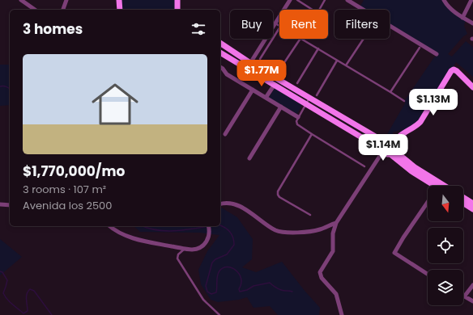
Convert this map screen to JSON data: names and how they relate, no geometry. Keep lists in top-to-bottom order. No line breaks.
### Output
{"north":"bottom","page":{"chip":["Buy","Rent","Filters"],"heading":"3 homes","list":[{"name":"$1,770,000/mo","note":"3 rooms · 107 m² · Avenida los 2500"}],"price":["$1.77M","$1.13M","$1.14M"]}}
